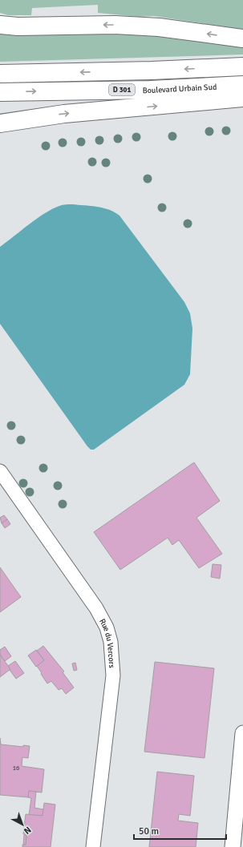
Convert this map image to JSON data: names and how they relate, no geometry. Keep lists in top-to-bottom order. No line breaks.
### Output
{"streets":{"highway":["Boulevard Urbain Sud","D 301"],"street":["Rue du Vercors"]},"house_numbers":["16"],"scale_bar":"50 m","north":"bottom right"}
